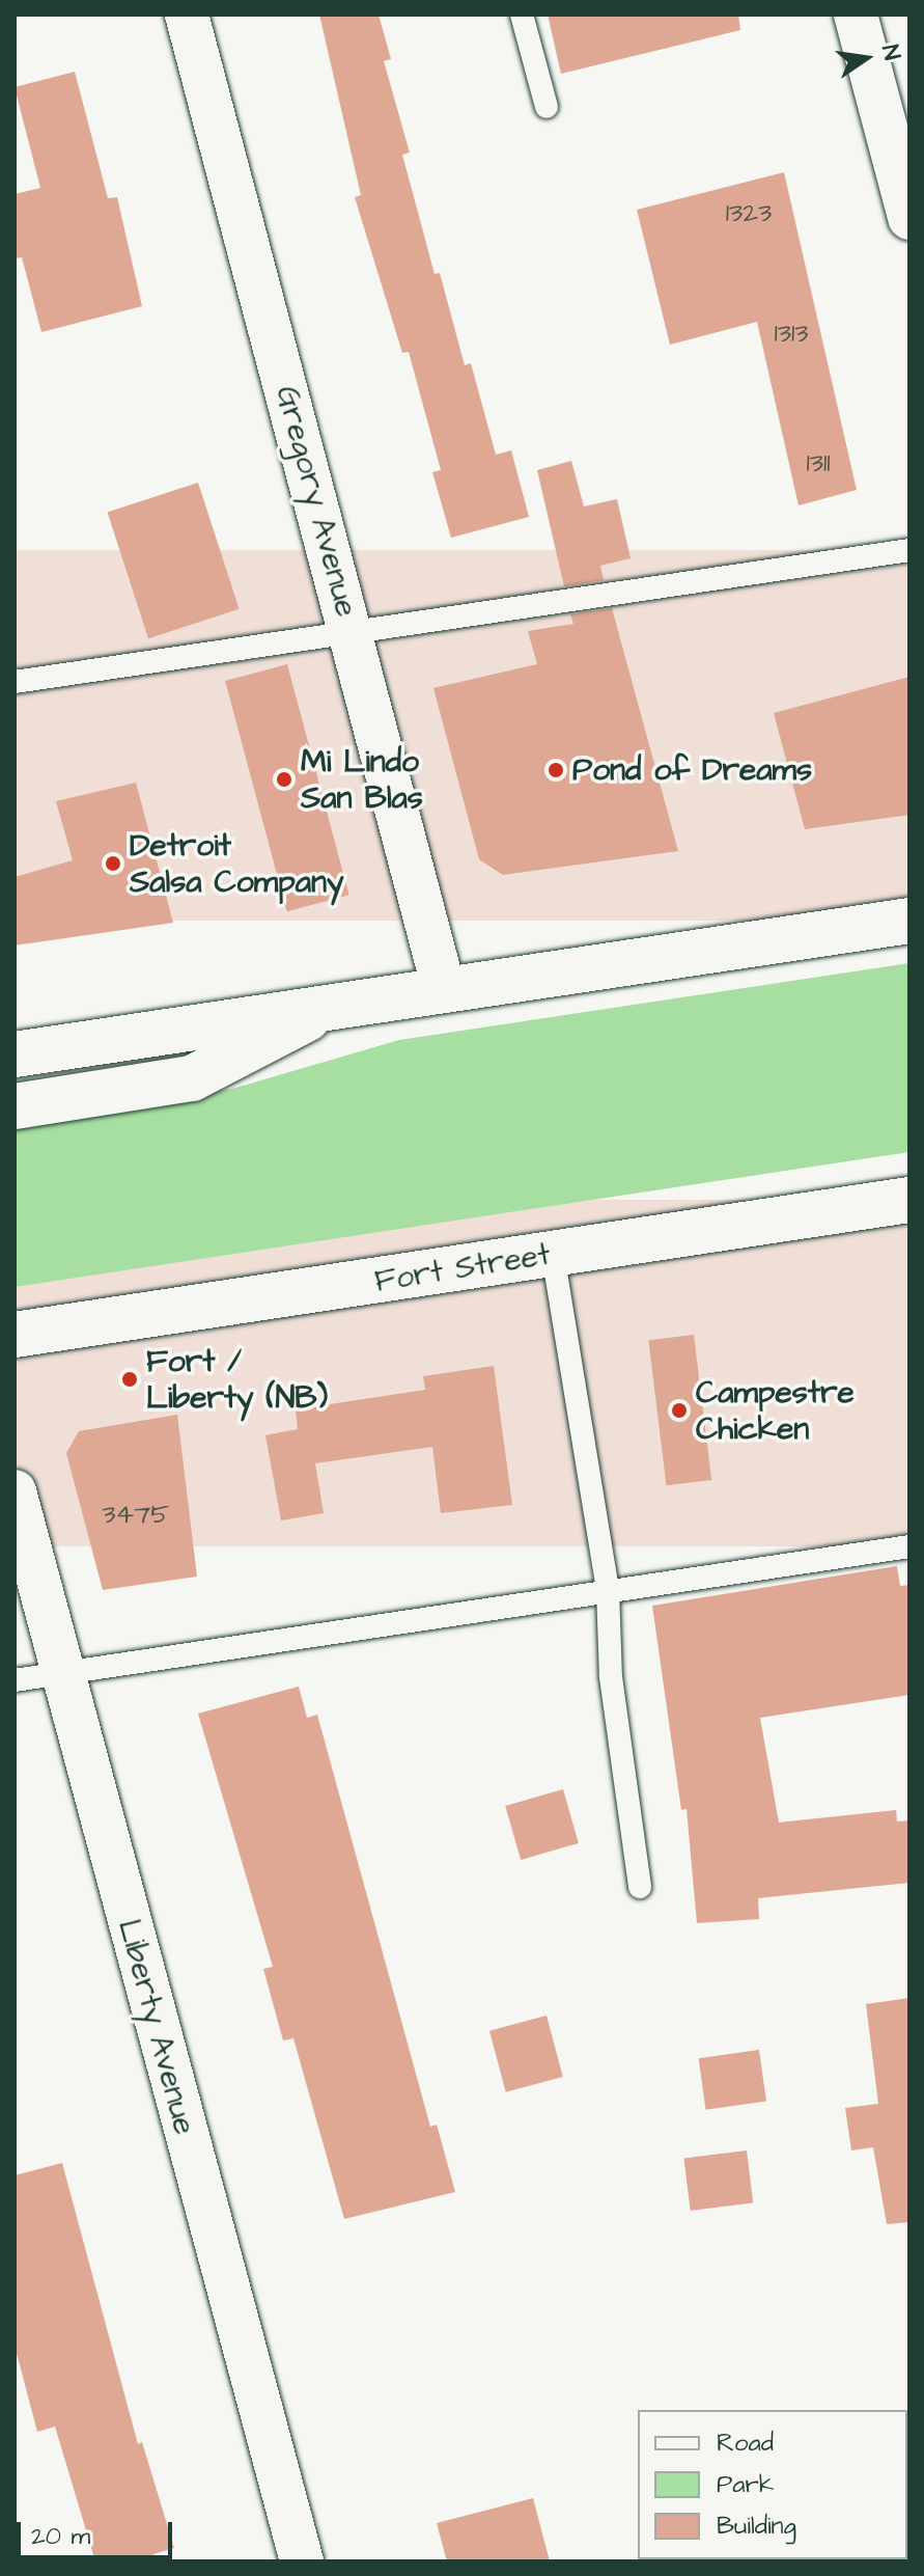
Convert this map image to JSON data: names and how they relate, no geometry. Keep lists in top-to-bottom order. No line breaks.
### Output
{"streets":{"main road":["Fort Street"],"street":["Gregory Avenue","Liberty Avenue"]},"places":["Pond of Dreams","Mi Lindo San Blas","Detroit Salsa Company","Fort / Liberty (NB)","Campestre Chicken"],"house_numbers":["1323","1313","1311","3475"],"legend":["Road","Park","Building"],"scale_bar":"20 m","north":"right"}
